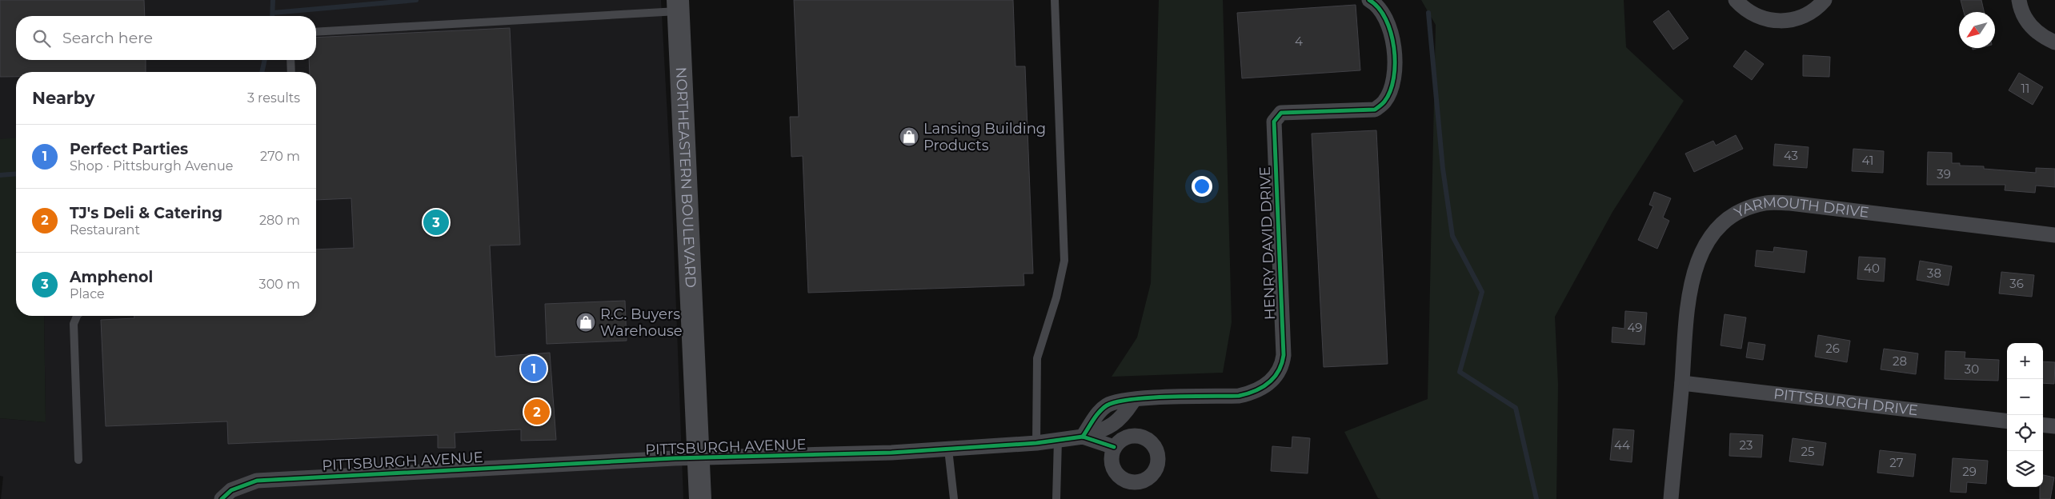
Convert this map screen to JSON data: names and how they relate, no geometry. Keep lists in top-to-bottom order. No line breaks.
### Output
{"streets":{"street":["NORTHEASTERN BOULEVARD","YARMOUTH DRIVE","HENRY DAVID DRIVE","PITTSBURGH DRIVE","PITTSBURGH AVENUE"]},"crossings":[["NORTHEASTERN BOULEVARD","PITTSBURGH AVENUE"],["YARMOUTH DRIVE","PITTSBURGH DRIVE"],["HENRY DAVID DRIVE","PITTSBURGH AVENUE"]],"places":{"shop":["Lansing Building Products","R.C. Buyers Warehouse"]},"house_numbers":["4","11","43","41","39","40","38","36","49","26","28","30","44","23","25","27","29"],"north":"bottom left","page":{"search":"Search here","heading":["Nearby","3 results"],"list":[{"mark":"1","name":"Perfect Parties","note":"Shop · Pittsburgh Avenue","value":"270 m"},{"mark":"2","name":"TJ's Deli & Catering","note":"Restaurant","value":"280 m"},{"mark":"3","name":"Amphenol","note":"Place","value":"300 m"}],"pins":["3","1","2"],"map_buttons":["+","−"]}}
